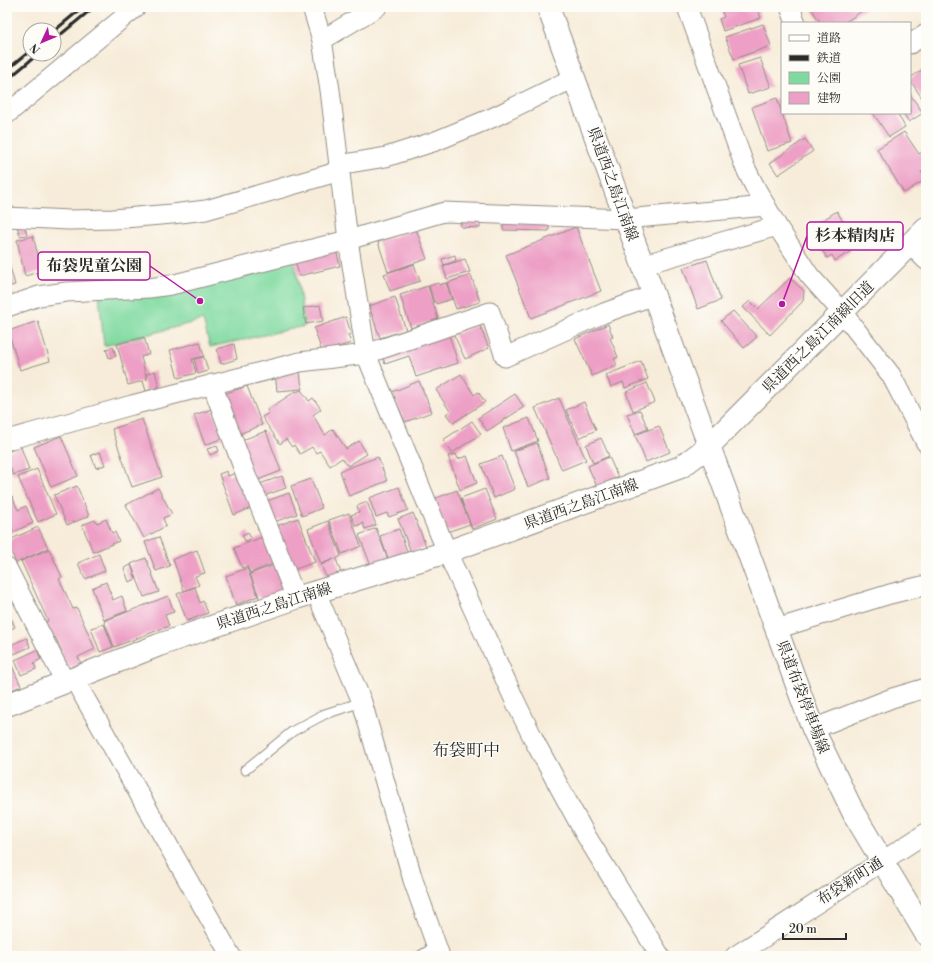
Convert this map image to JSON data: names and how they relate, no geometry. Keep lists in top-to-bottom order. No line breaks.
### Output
{"streets":{"main road":["県道西之島江南線","県道西之島江南線旧道","県道布袋停車場線"],"street":["布袋新町通"]},"crossings":[["県道西之島江南線","県道西之島江南線旧道"],["県道西之島江南線","県道布袋停車場線"],["県道西之島江南線旧道","県道布袋停車場線"],["県道布袋停車場線","布袋新町通"]],"districts":["布袋町中"],"places":["布袋児童公園","杉本精肉店"],"legend":["道路","鉄道","公園","建物"],"scale_bar":"20 m","north":"bottom left"}
